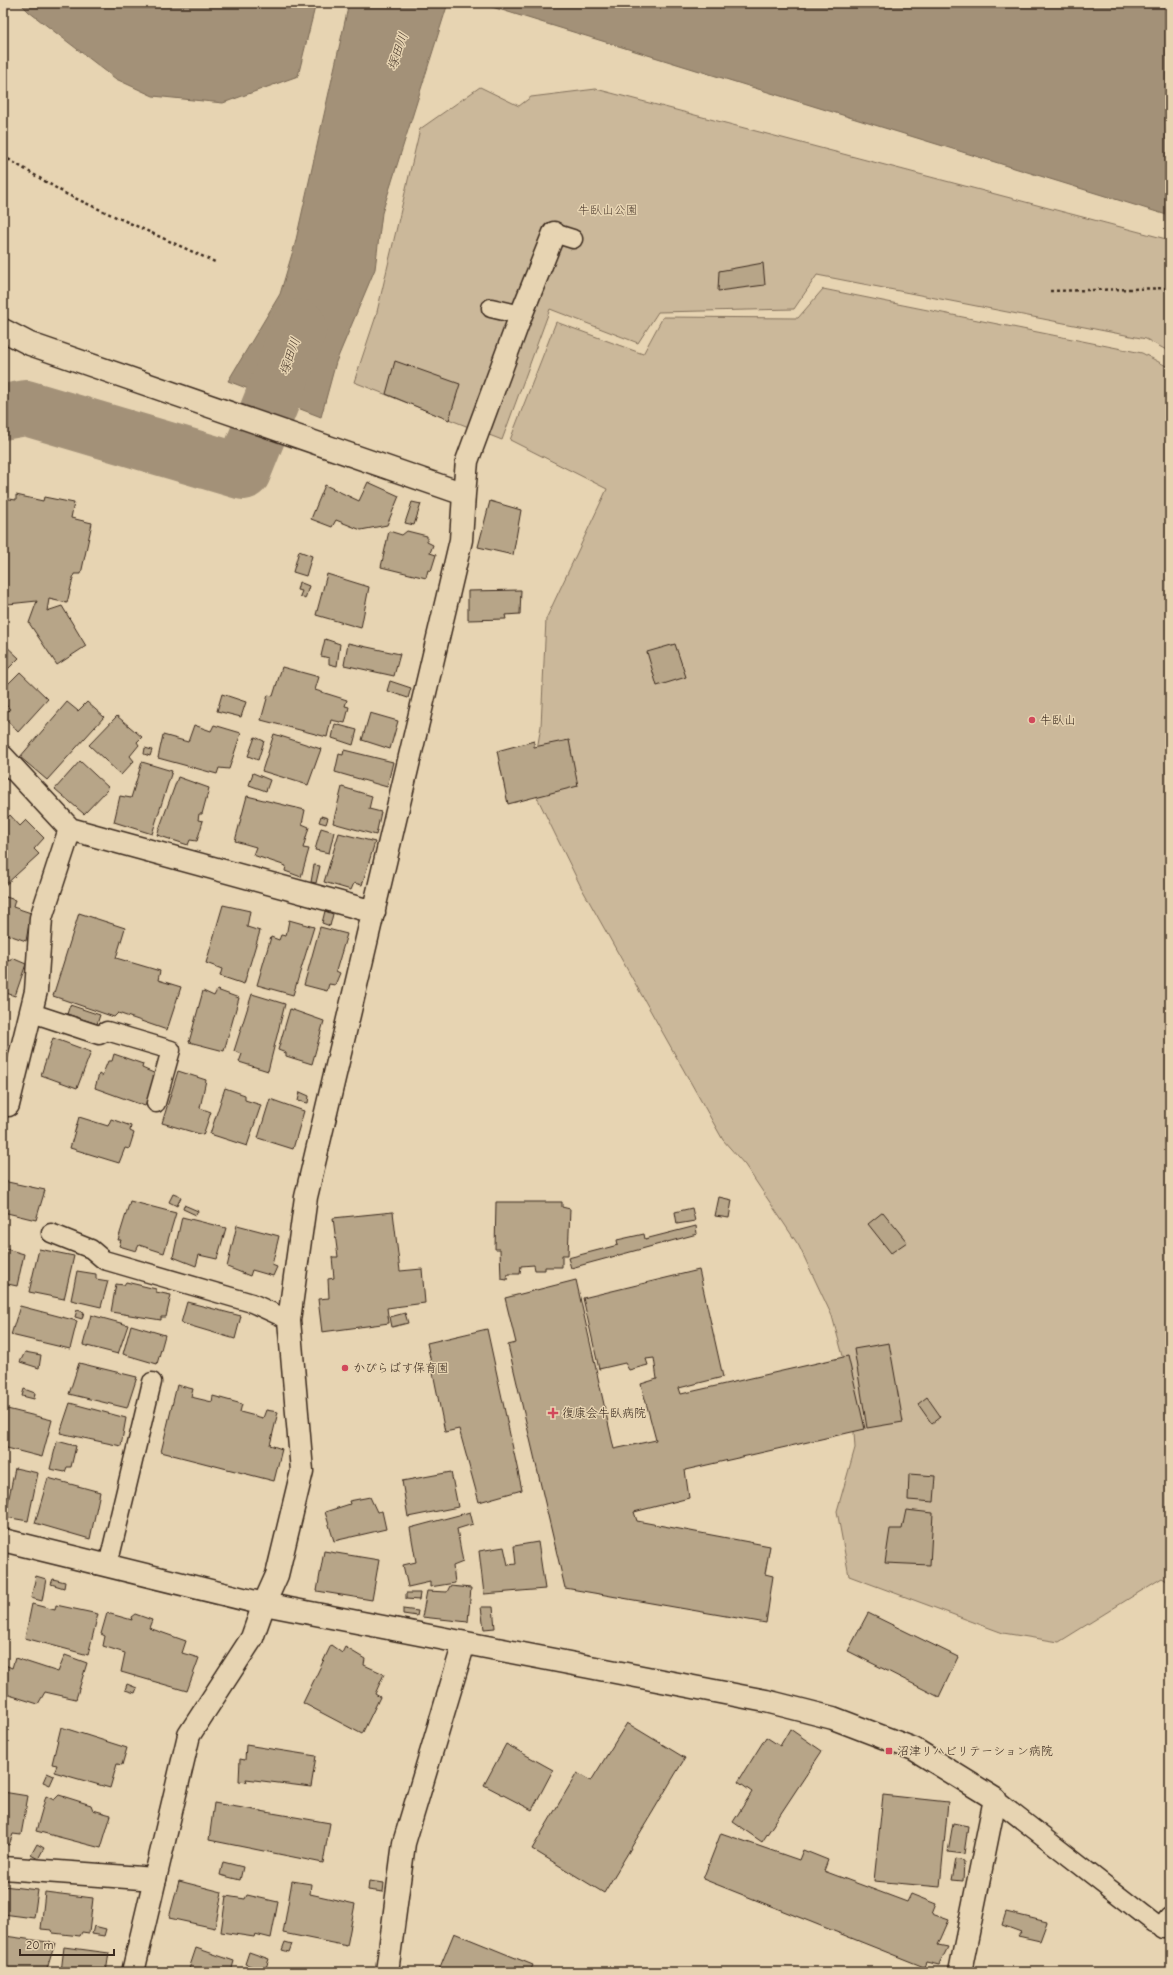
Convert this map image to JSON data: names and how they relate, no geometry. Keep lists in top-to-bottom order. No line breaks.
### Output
{"water":["塚田川"],"parks":["牛臥山公園"],"places":{"other":["牛臥山","かぴらばす保育園"],"health":["復康会牛臥病院"],"transit":["沼津リハビリテーション病院"]},"scale_bar":"20 m"}
